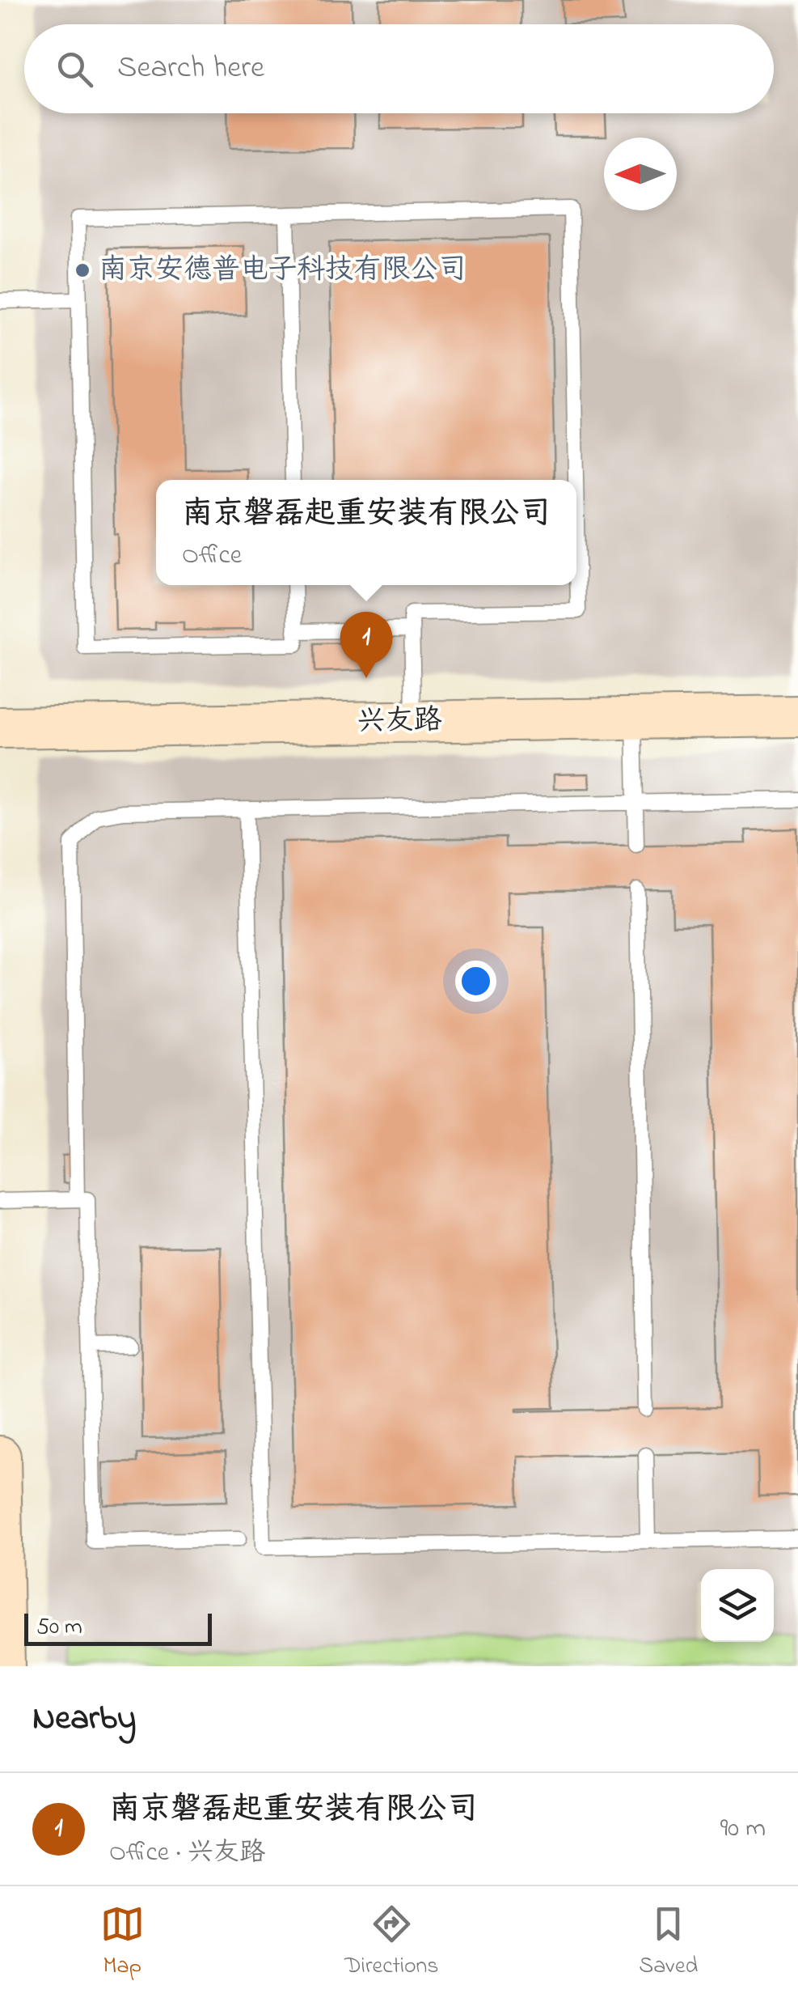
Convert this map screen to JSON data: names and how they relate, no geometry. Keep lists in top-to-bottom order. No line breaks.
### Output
{"streets":{"street":["兴友路"]},"places":["南京安德普电子科技有限公司"],"scale_bar":"50 m","north":"left","page":{"search":"Search here","popup":["南京磐磊起重安装有限公司","Office"],"pins":"1","scale":"50 m","heading":"Nearby","list":[{"mark":"1","name":"南京磐磊起重安装有限公司","note":"Office · 兴友路","value":"90 m"}],"nav":["Map","Directions","Saved"]}}
